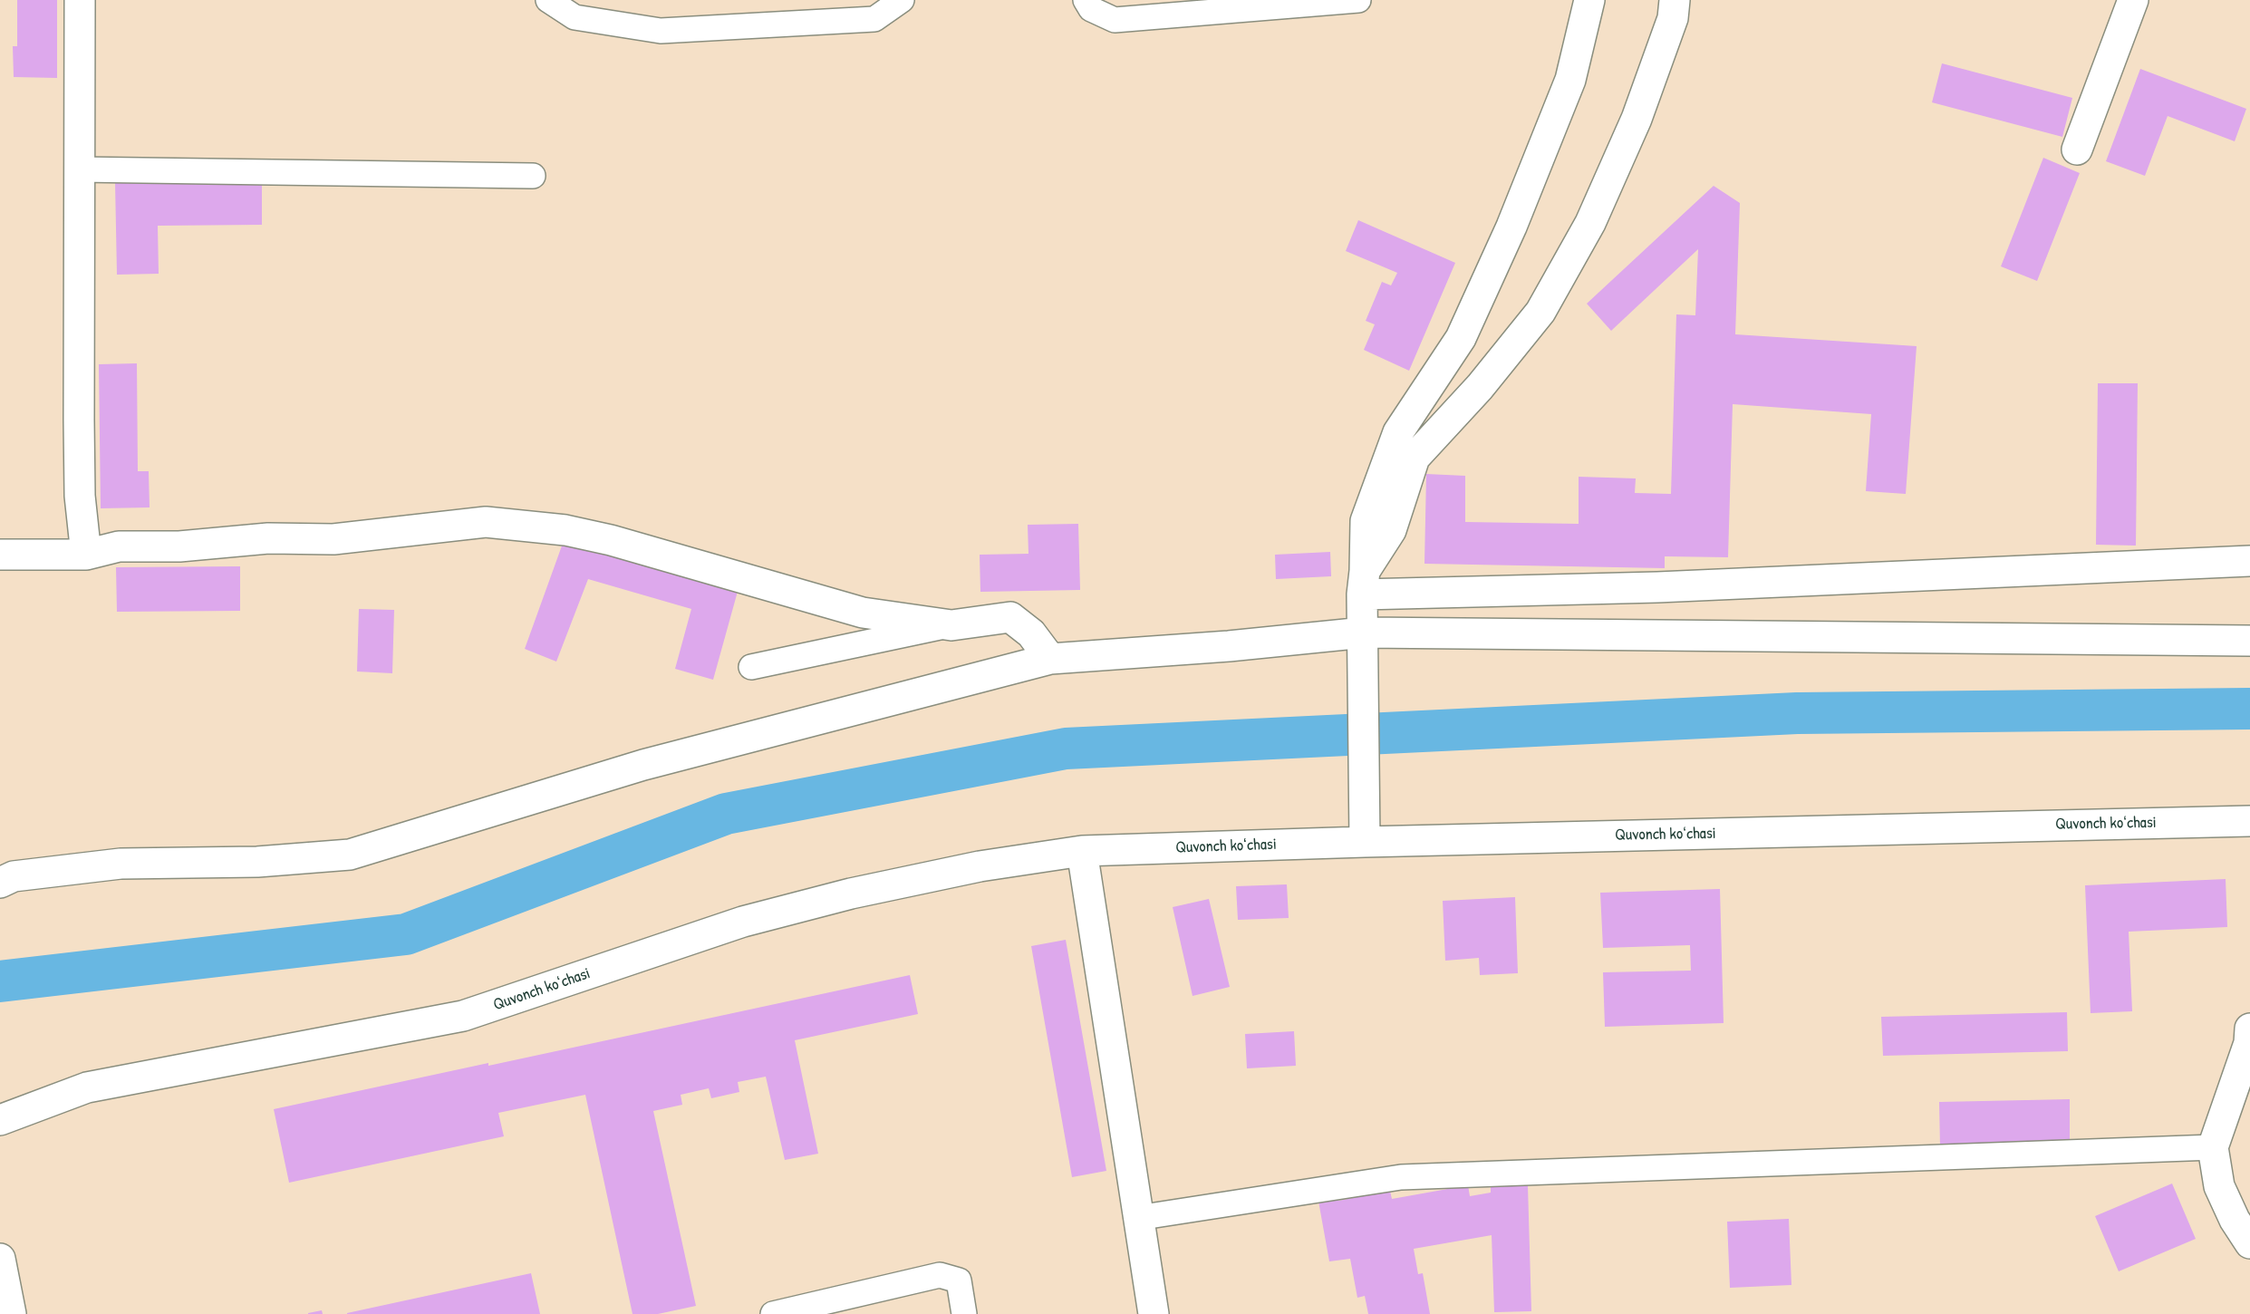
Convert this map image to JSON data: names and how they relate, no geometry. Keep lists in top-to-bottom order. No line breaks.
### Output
{"streets":{"street":["Quvonch koʻchasi"]}}
